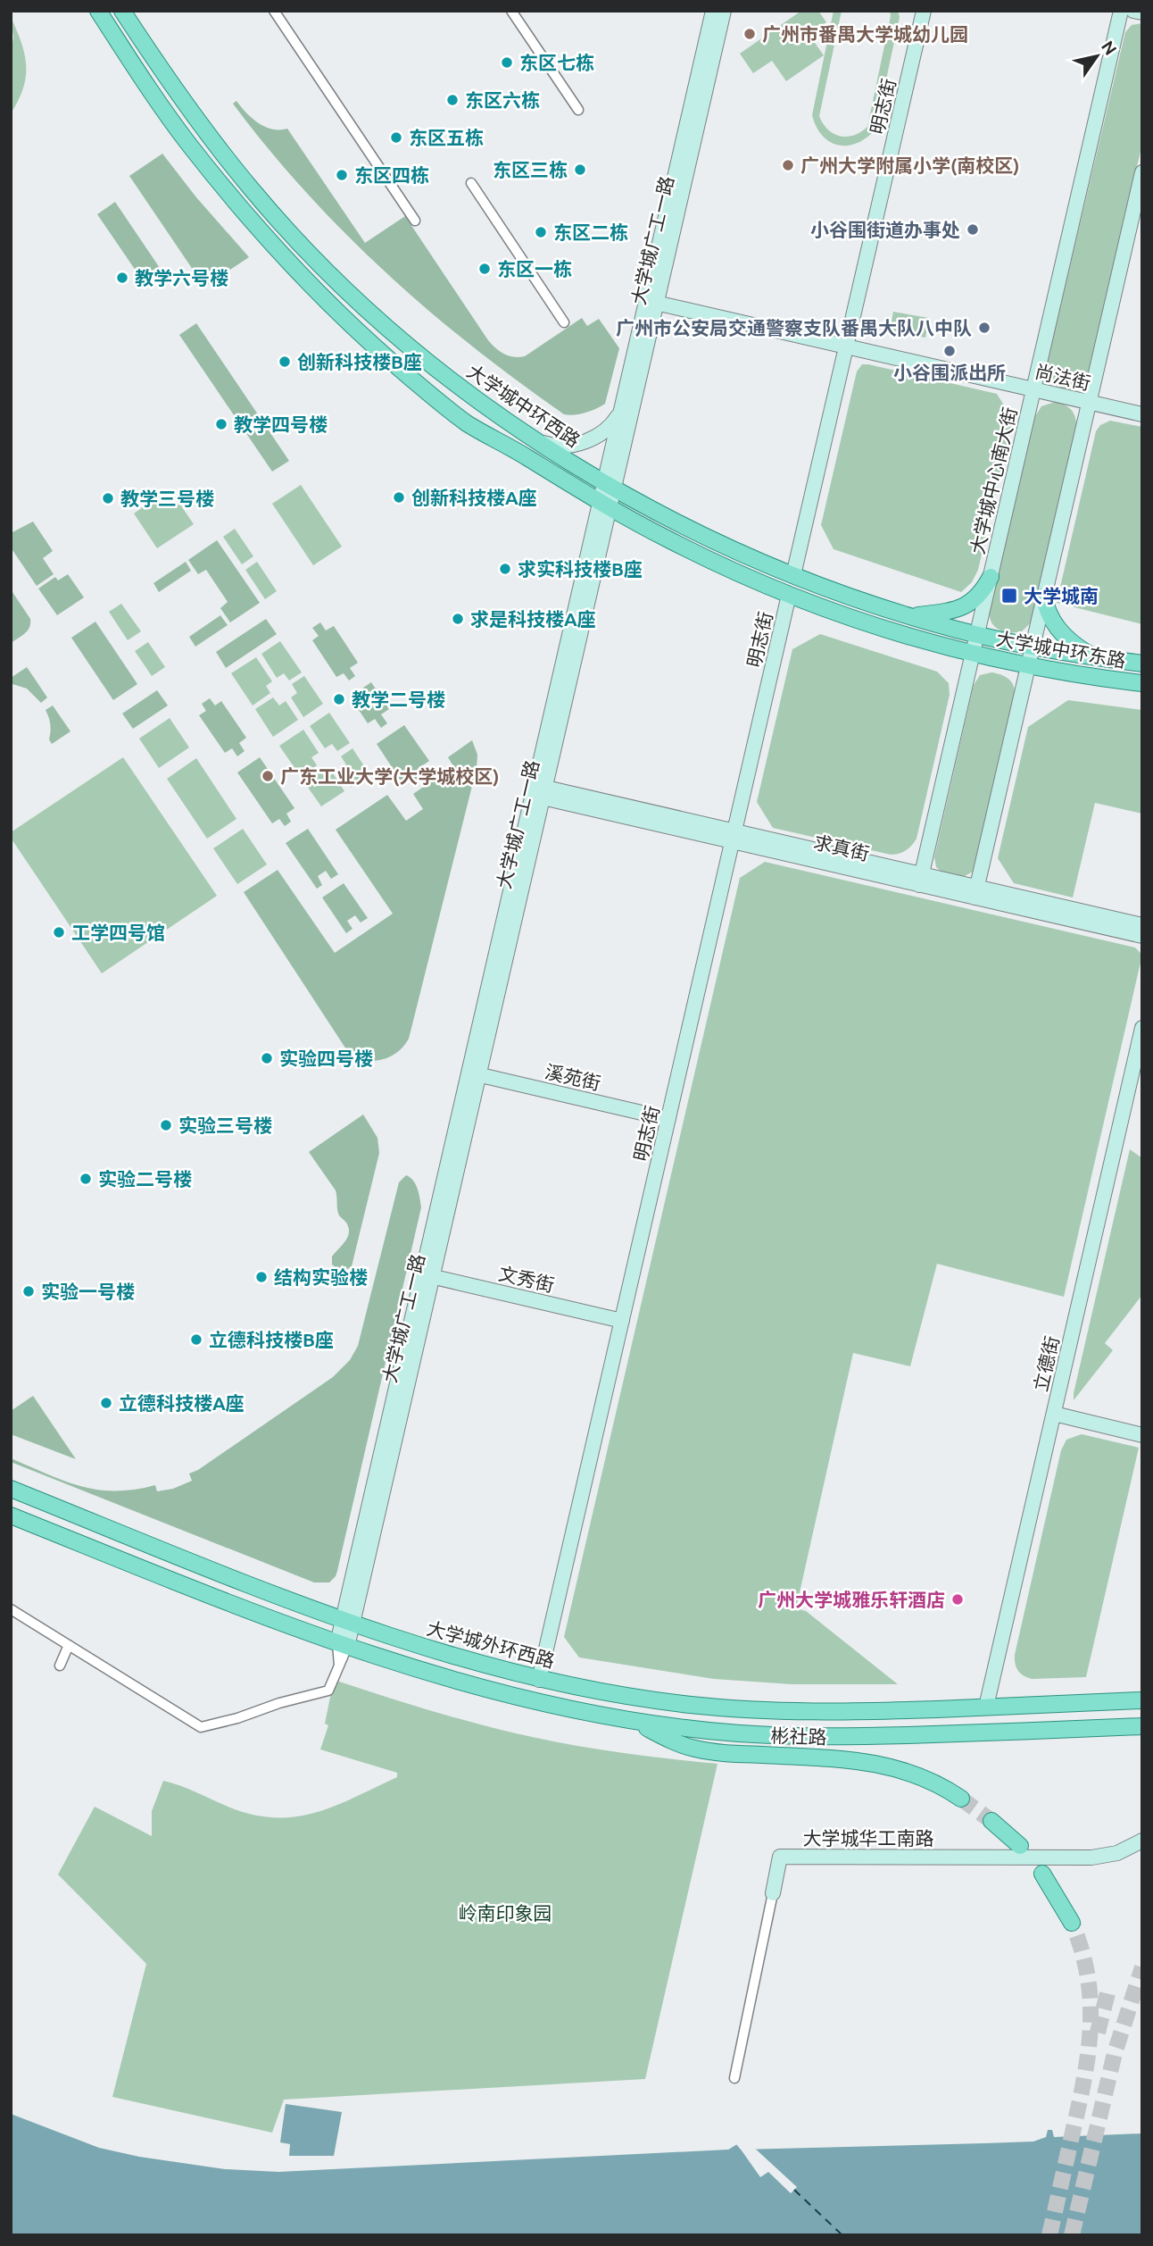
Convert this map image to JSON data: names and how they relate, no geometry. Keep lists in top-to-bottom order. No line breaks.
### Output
{"streets":{"main road":["大学城中环西路","大学城中环东路","大学城外环西路","彬社路"],"street":["明志街","大学城广工一路","尚法街","大学城中心南大街","求真街","溪苑街","文秀街","立德街","大学城华工南路"]},"crossings":[["明志街","尚法街"],["明志街","大学城中环西路"],["明志街","求真街"],["明志街","溪苑街"],["明志街","文秀街"],["明志街","大学城外环西路"],["大学城广工一路","尚法街"],["大学城广工一路","大学城中环西路"],["大学城广工一路","求真街"],["大学城广工一路","溪苑街"],["大学城广工一路","文秀街"],["大学城广工一路","大学城外环西路"],["尚法街","大学城中心南大街"],["大学城中环西路","大学城中心南大街"],["大学城中环西路","大学城中环东路"],["大学城中心南大街","大学城中环东路"],["大学城中心南大街","求真街"],["立德街","大学城外环西路"]],"parks":["岭南印象园"],"places":{"other":["广州市番禺大学城幼儿园","东区七栋","东区六栋","东区五栋","广州大学附属小学(南校区)","东区三栋","东区四栋","小谷围街道办事处","东区二栋","东区一栋","教学六号楼","广州市公安局交通警察支队番禺大队八中队","小谷围派出所","创新科技楼B座","教学四号楼","创新科技楼A座","教学三号楼","求实科技楼B座","求是科技楼A座","教学二号楼","广东工业大学(大学城校区)","工学四号馆","实验四号楼","实验三号楼","实验二号楼","结构实验楼","实验一号楼","立德科技楼B座","立德科技楼A座","广州大学城雅乐轩酒店"],"transit":["大学城南"]},"north":"top right"}
